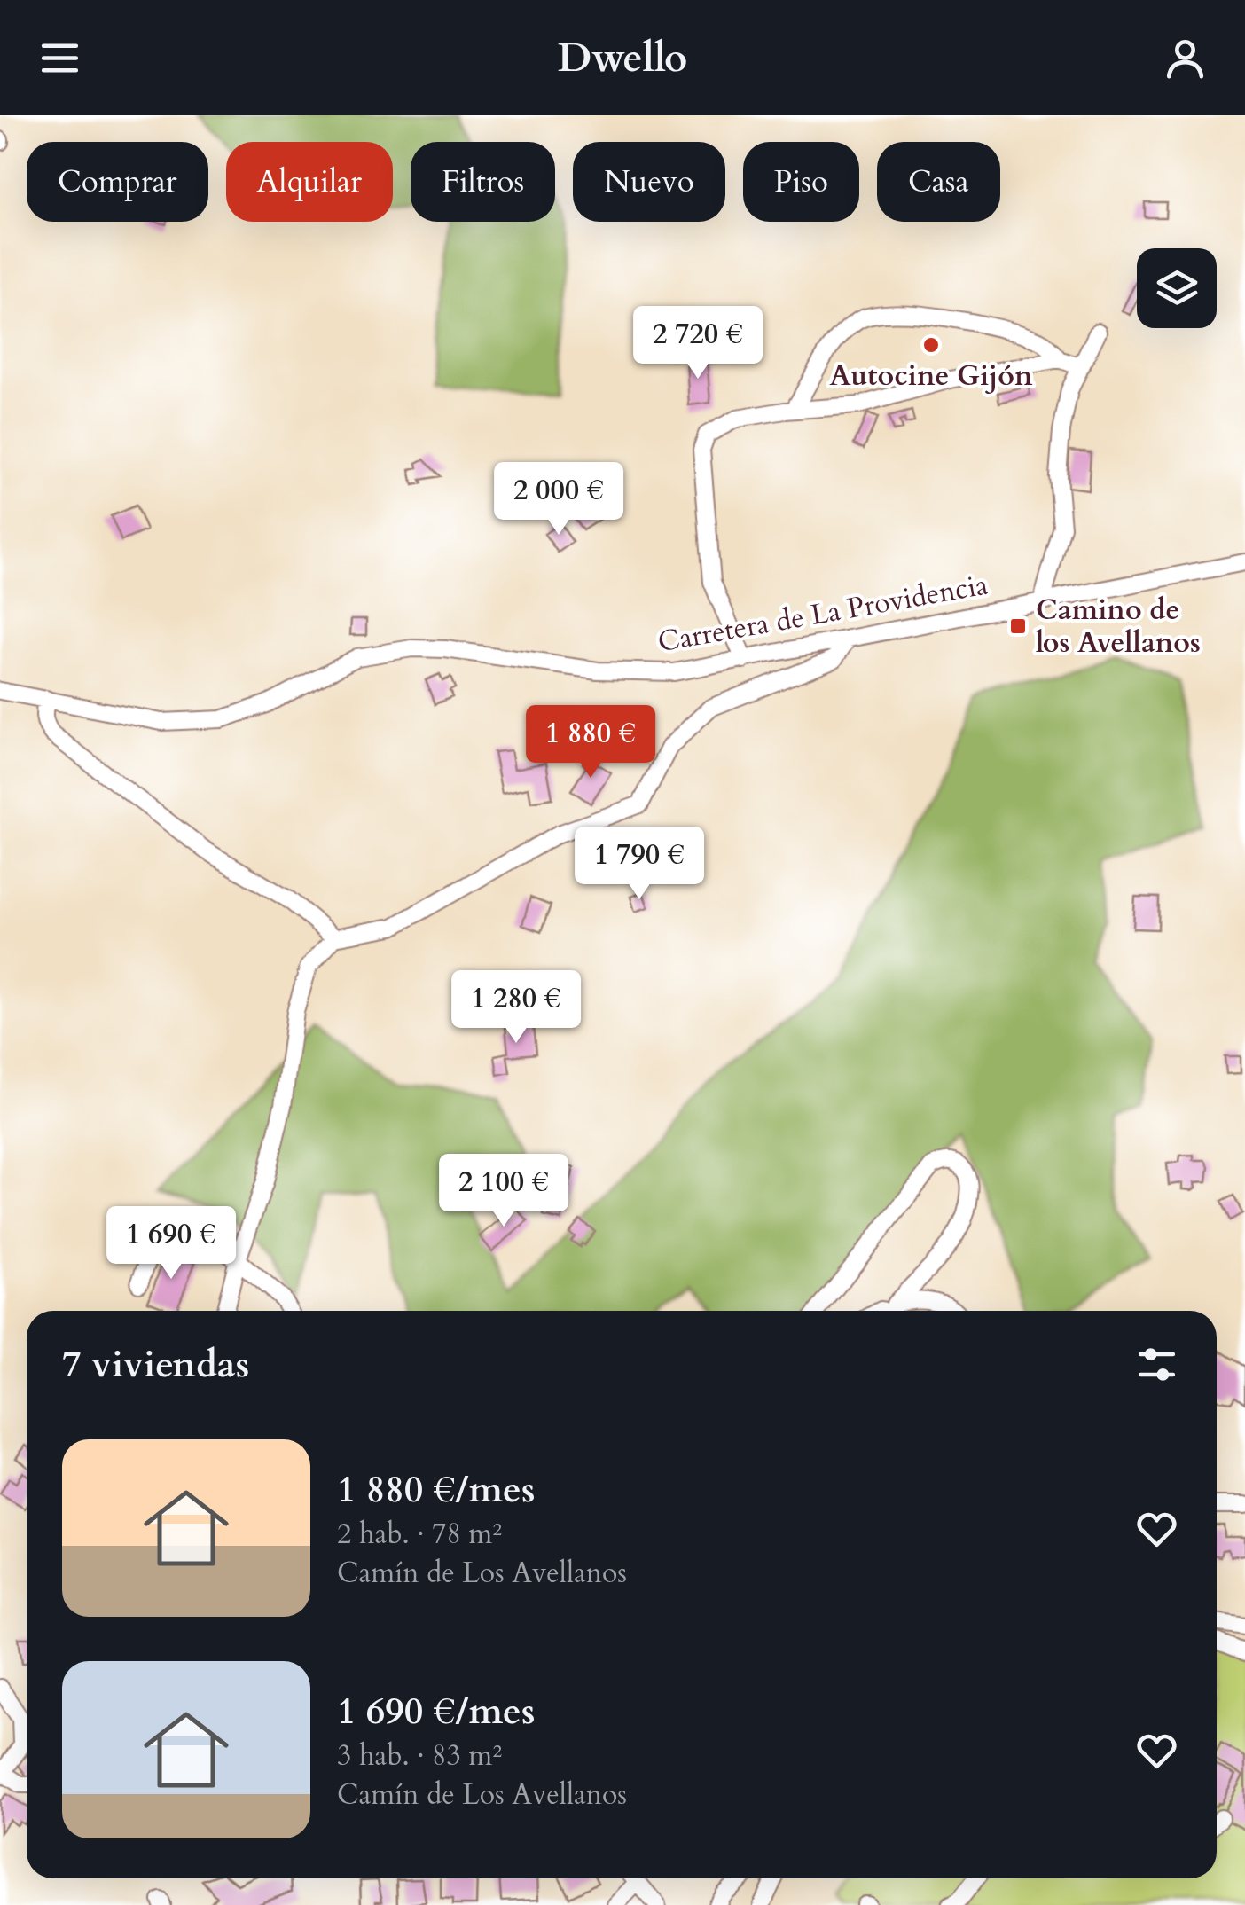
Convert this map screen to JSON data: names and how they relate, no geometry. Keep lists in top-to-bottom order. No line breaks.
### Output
{"streets":{"street":["Carretera de La Providencia"]},"places":{"other":["Autocine Gijón"],"transit":["Camino de los Avellanos"]},"page":{"header":"Dwello","chip":["Comprar","Alquilar","Filtros","Nuevo","Piso","Casa"],"price":["2 720 €","2 000 €","1 880 €","1 790 €","1 280 €","2 100 €","1 690 €"],"heading":"7 viviendas","list":[{"name":"1 880 €/mes","note":"2 hab. · 78 m² · Camín de Los Avellanos"},{"name":"1 690 €/mes","note":"3 hab. · 83 m² · Camín de Los Avellanos"}]}}
